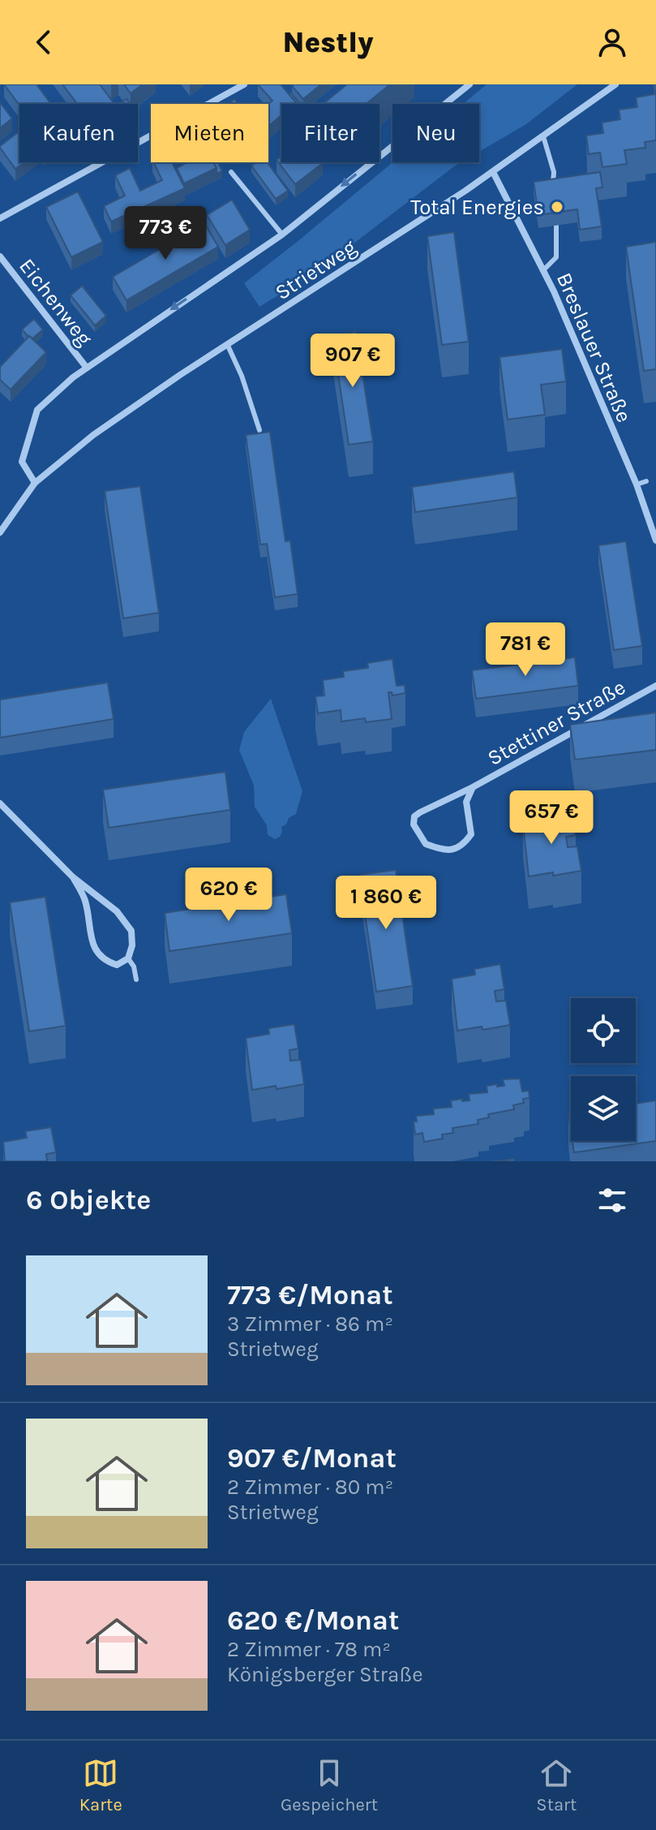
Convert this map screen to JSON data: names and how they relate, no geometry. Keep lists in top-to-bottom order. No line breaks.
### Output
{"streets":{"street":["Strietweg","Eichenweg","Breslauer Straße","Stettiner Straße"]},"crossings":[["Strietweg","Breslauer Straße"]],"places":["Total Energies"],"page":{"header":"Nestly","chip":["Kaufen","Mieten","Filter","Neu"],"price":["773 €","907 €","781 €","657 €","620 €","1 860 €"],"heading":"6 Objekte","list":[{"name":"773 €/Monat","note":"3 Zimmer · 86 m² · Strietweg"},{"name":"907 €/Monat","note":"2 Zimmer · 80 m² · Strietweg"},{"name":"620 €/Monat","note":"2 Zimmer · 78 m² · Königsberger Straße"}],"tabs":["Karte","Gespeichert","Start"]}}
